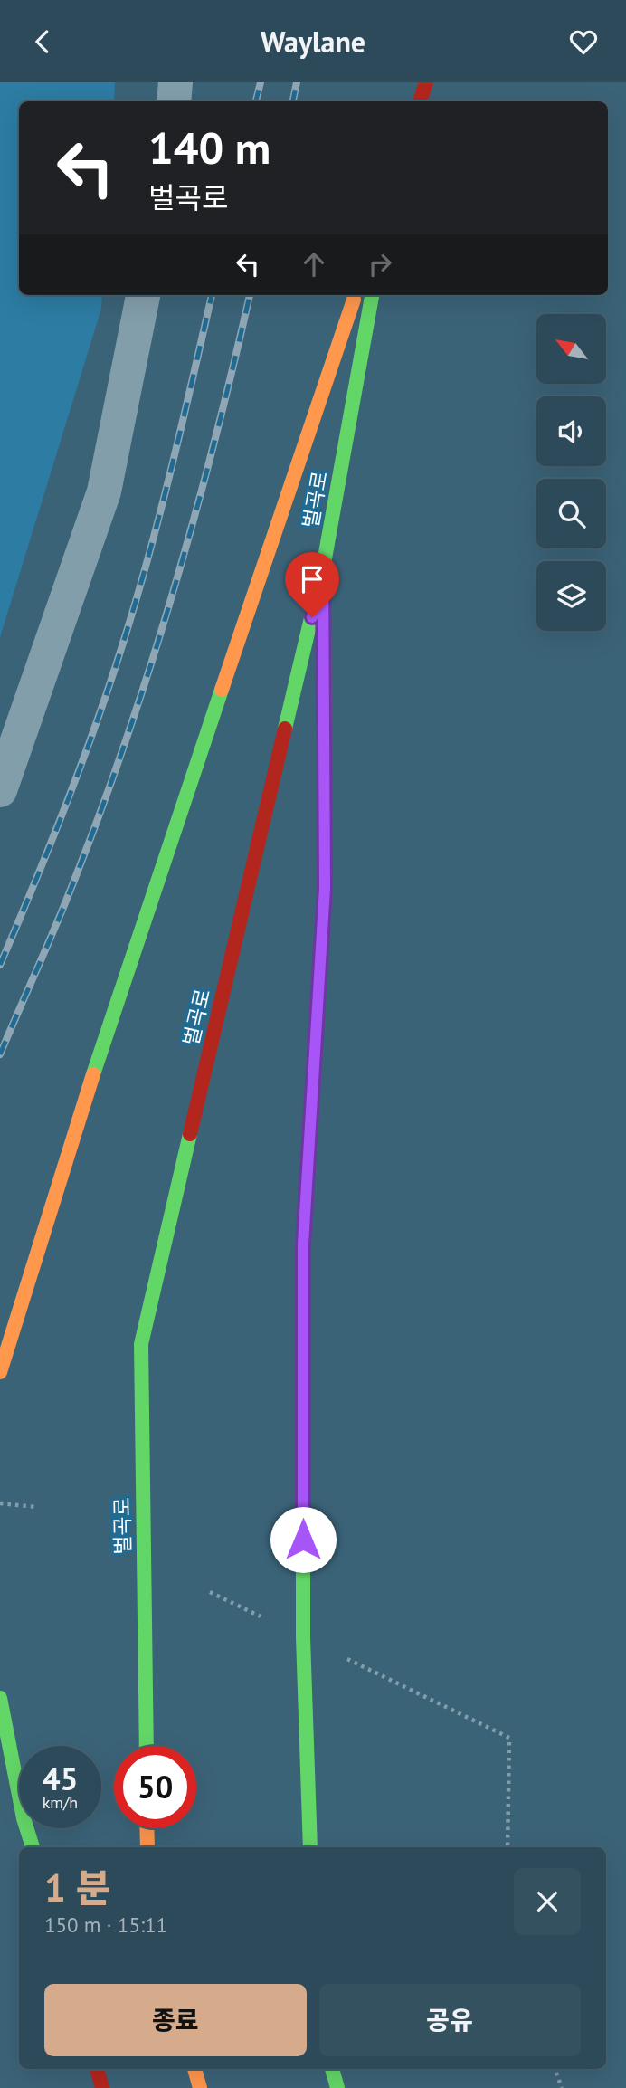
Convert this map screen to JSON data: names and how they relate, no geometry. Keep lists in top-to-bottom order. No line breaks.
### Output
{"streets":{"main road":["벌곡로"]},"north":"top left","page":{"header":"Waylane","turn":["140 m","벌곡로"],"speed":"45 km/h","limit":"50","heading":["1 분","150 m · 15:11"],"buttons":["종료","공유"]}}
